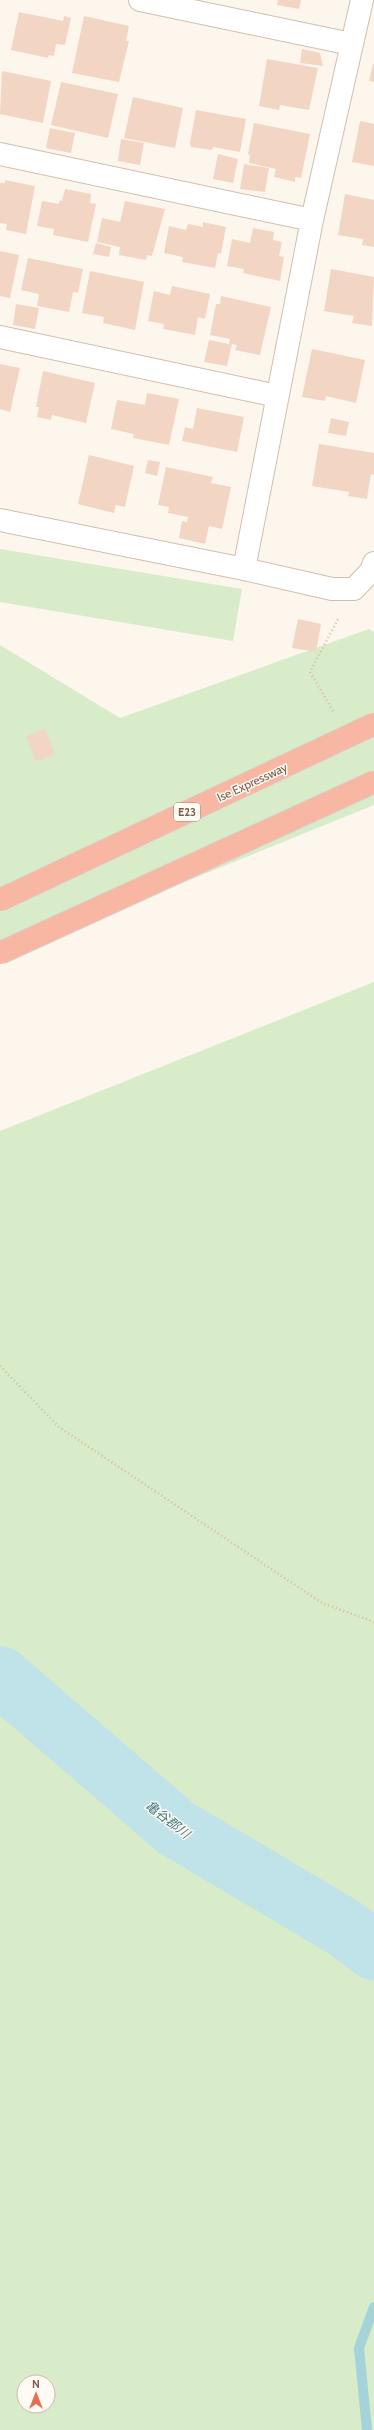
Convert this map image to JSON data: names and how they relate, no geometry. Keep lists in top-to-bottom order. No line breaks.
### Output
{"streets":{"highway":["Ise Expressway","E23"]},"water":["亀谷郡川"],"north":"top"}
